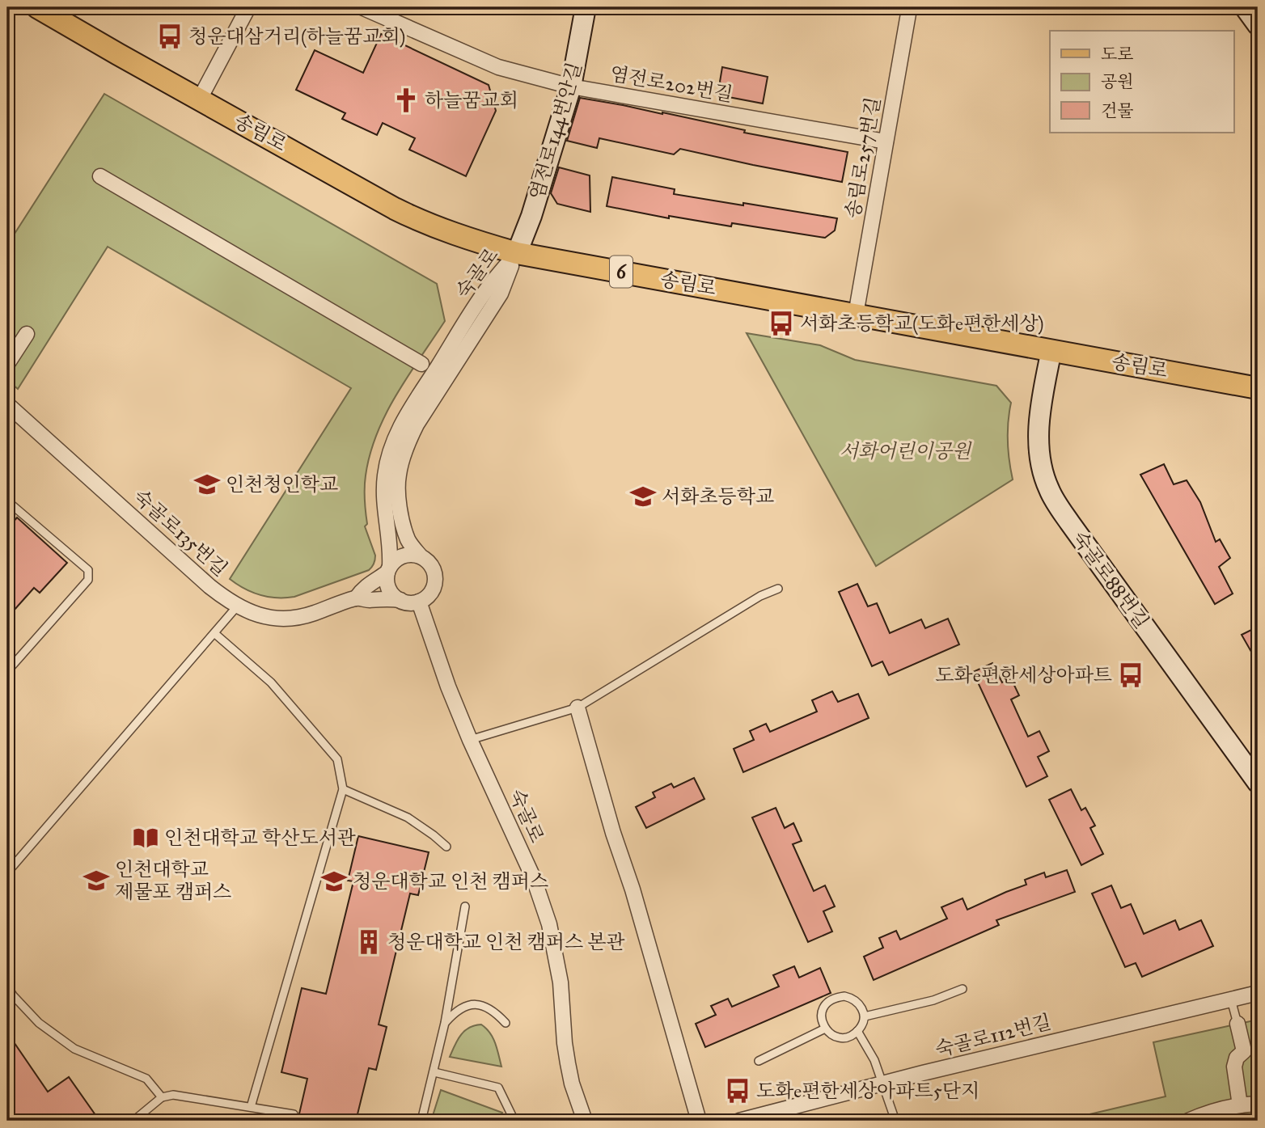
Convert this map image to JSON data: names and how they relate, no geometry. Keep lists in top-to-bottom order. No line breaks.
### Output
{"streets":{"main road":["송림로","6"],"street":["염전로202번길","염전로144번안길","송림로257번길","숙골로","숙골로135번길","숙골로88번길","숙골로112번길"]},"crossings":[["염전로202번길","염전로144번안길"],["염전로202번길","송림로257번길"],["염전로144번안길","송림로"],["염전로144번안길","숙골로"],["송림로","송림로257번길"],["송림로","숙골로"],["송림로","숙골로88번길"],["숙골로","숙골로135번길"]],"parks":["서화어린이공원"],"places":{"bus stop":["청운대삼거리(하늘꿈교회)","서화초등학교(도화e편한세상)","도화e편한세상아파트","도화e편한세상아파트5단지"],"church":["하늘꿈교회"],"school or university":["인천청인학교","서화초등학교","인천대학교 제물포 캠퍼스","청운대학교 인천 캠퍼스"],"library":["인천대학교 학산도서관"],"building":["청운대학교 인천 캠퍼스 본관"]},"legend":["도로","공원","건물"]}
